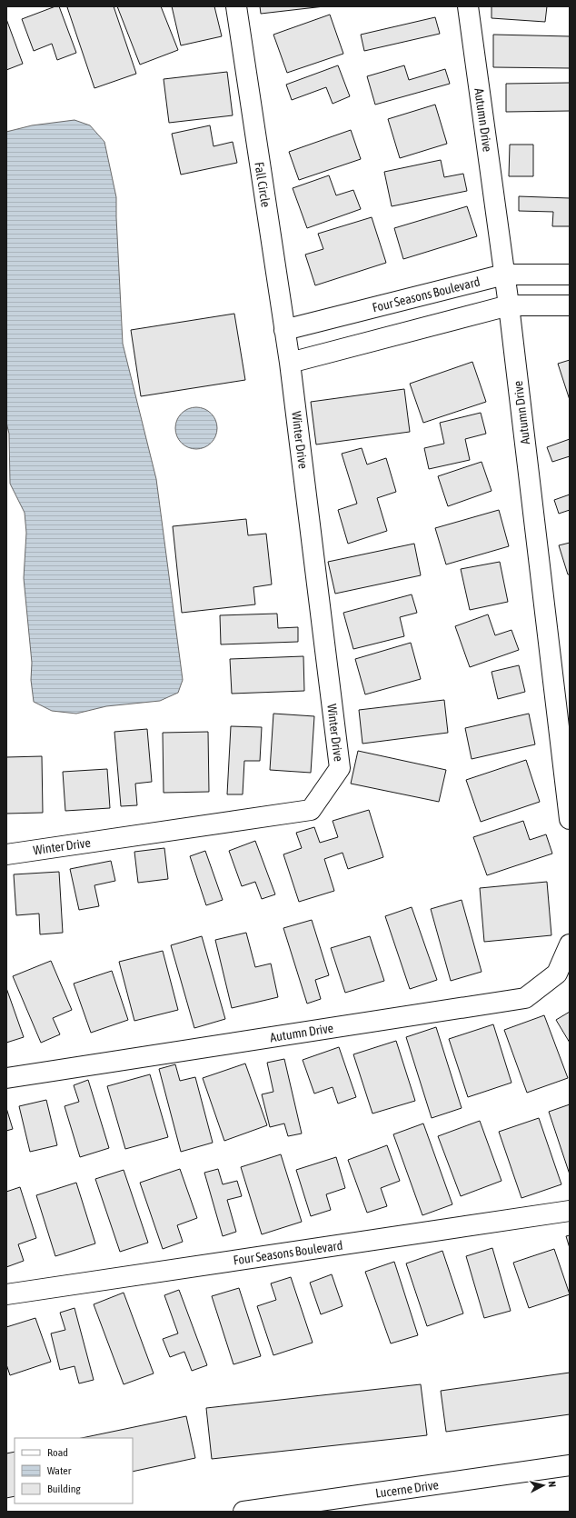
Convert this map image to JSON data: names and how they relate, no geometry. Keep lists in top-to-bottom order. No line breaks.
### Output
{"streets":{"street":["Autumn Drive","Fall Circle","Four Seasons Boulevard","Winter Drive","Lucerne Drive"]},"crossings":[["Autumn Drive","Four Seasons Boulevard"],["Fall Circle","Four Seasons Boulevard"],["Fall Circle","Winter Drive"]],"legend":["Road","Water","Building"],"north":"right"}
